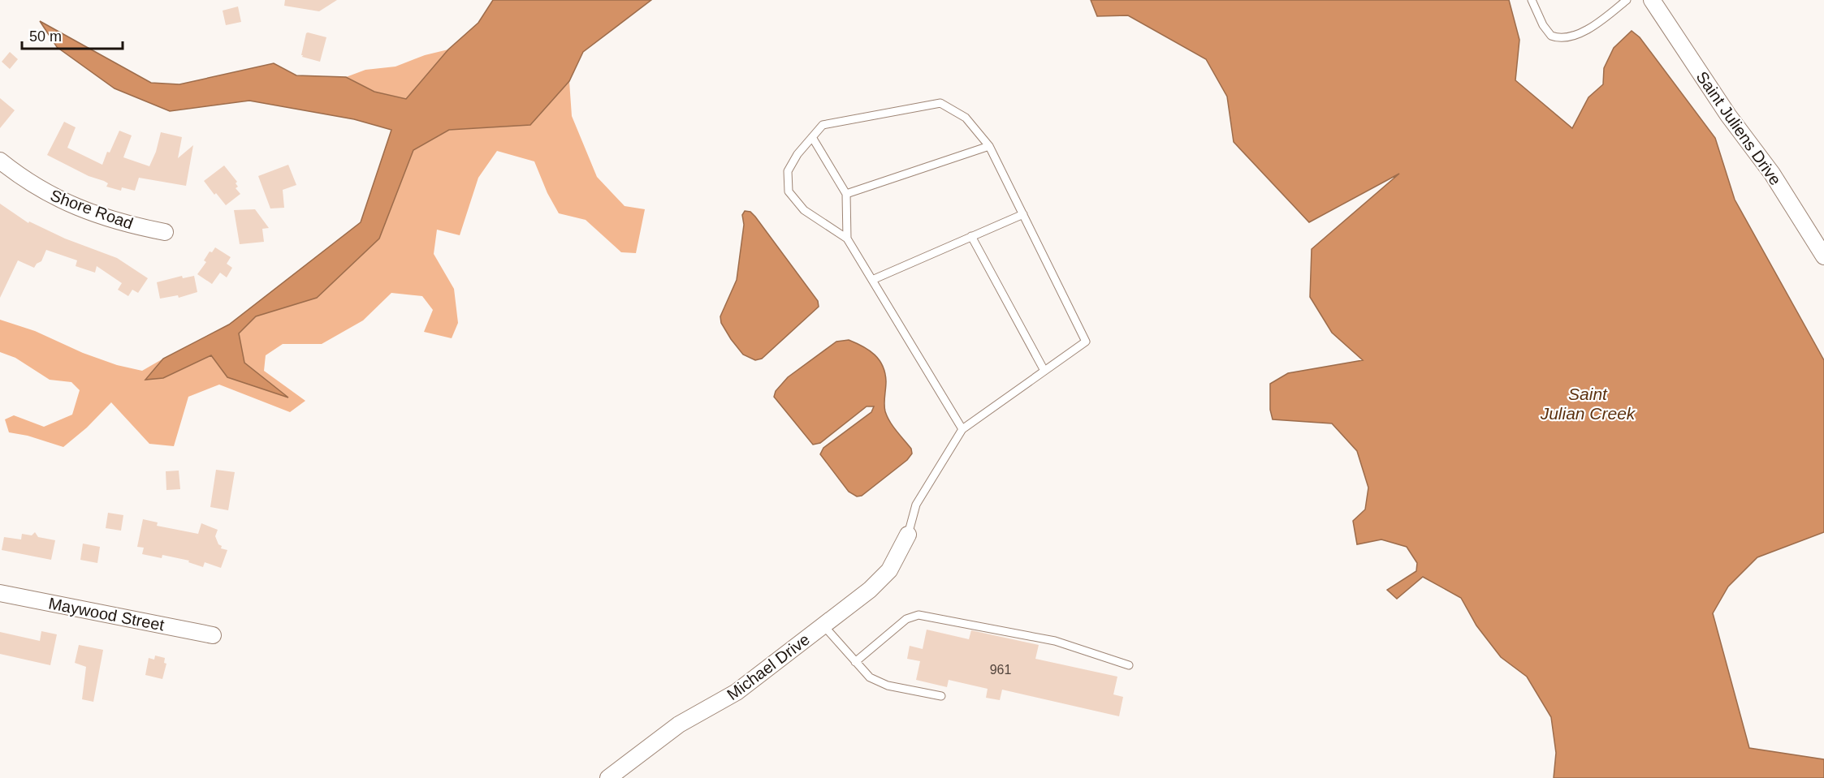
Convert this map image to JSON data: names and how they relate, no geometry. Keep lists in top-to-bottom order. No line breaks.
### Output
{"streets":{"street":["Saint Juliens Drive","Shore Road","Maywood Street","Michael Drive"]},"water":["Saint Julian Creek"],"house_numbers":["961"],"scale_bar":"50 m"}
